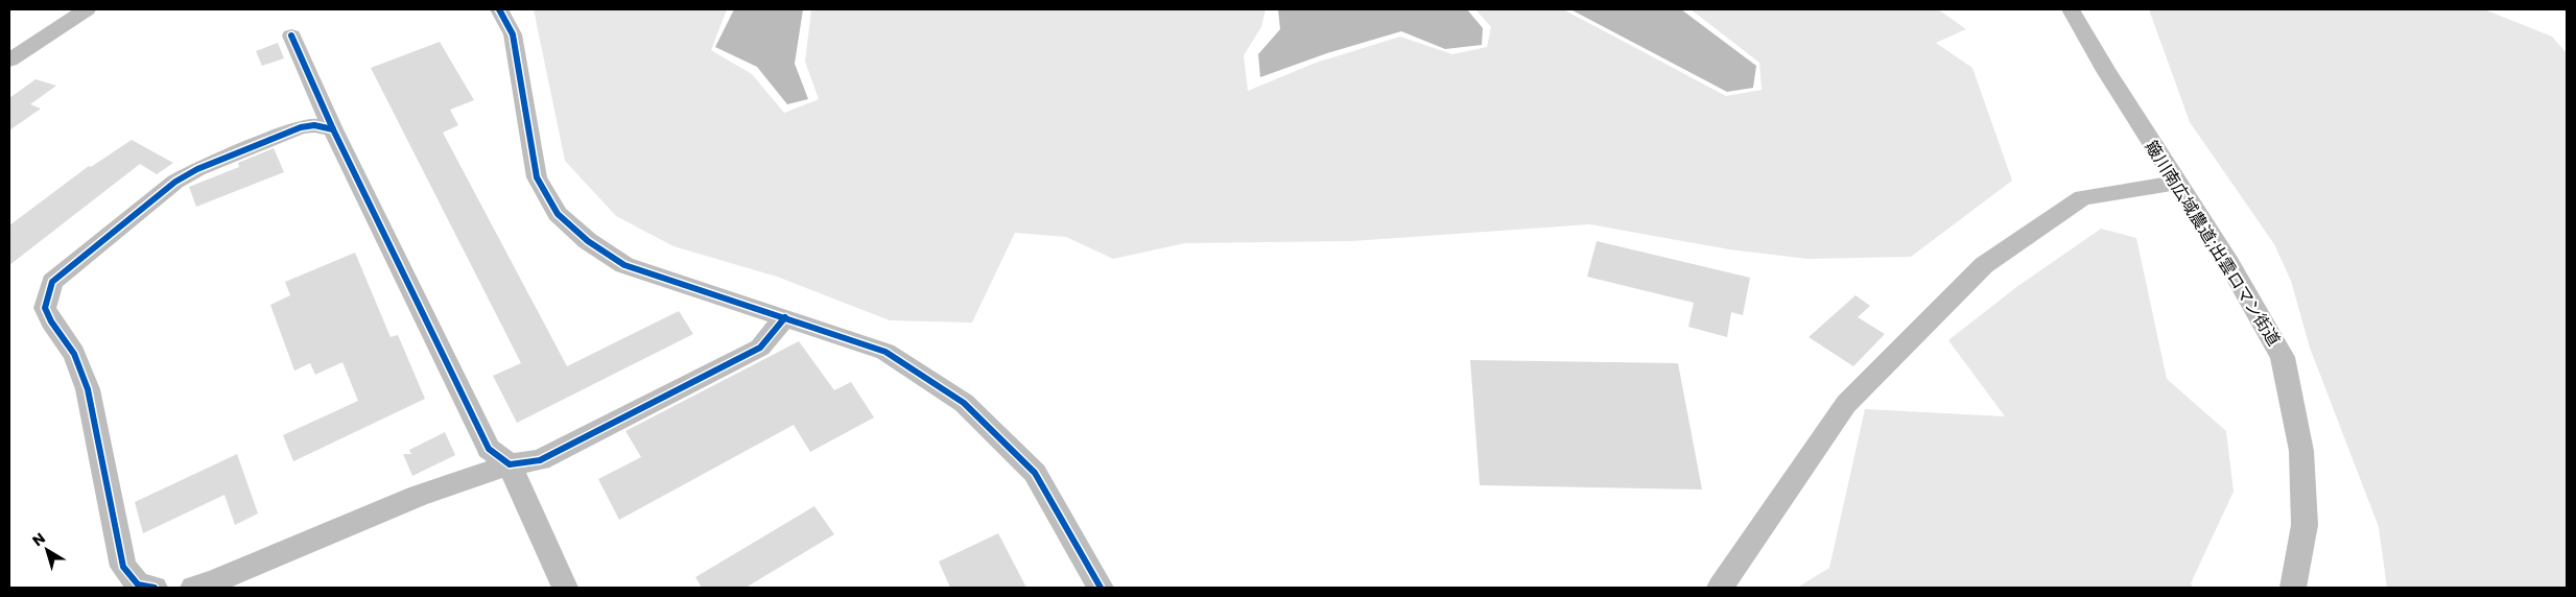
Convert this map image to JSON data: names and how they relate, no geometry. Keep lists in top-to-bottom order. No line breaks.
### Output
{"streets":{"street":["簸川南広域農道;出雲ロマン街道"]},"north":"top left"}
